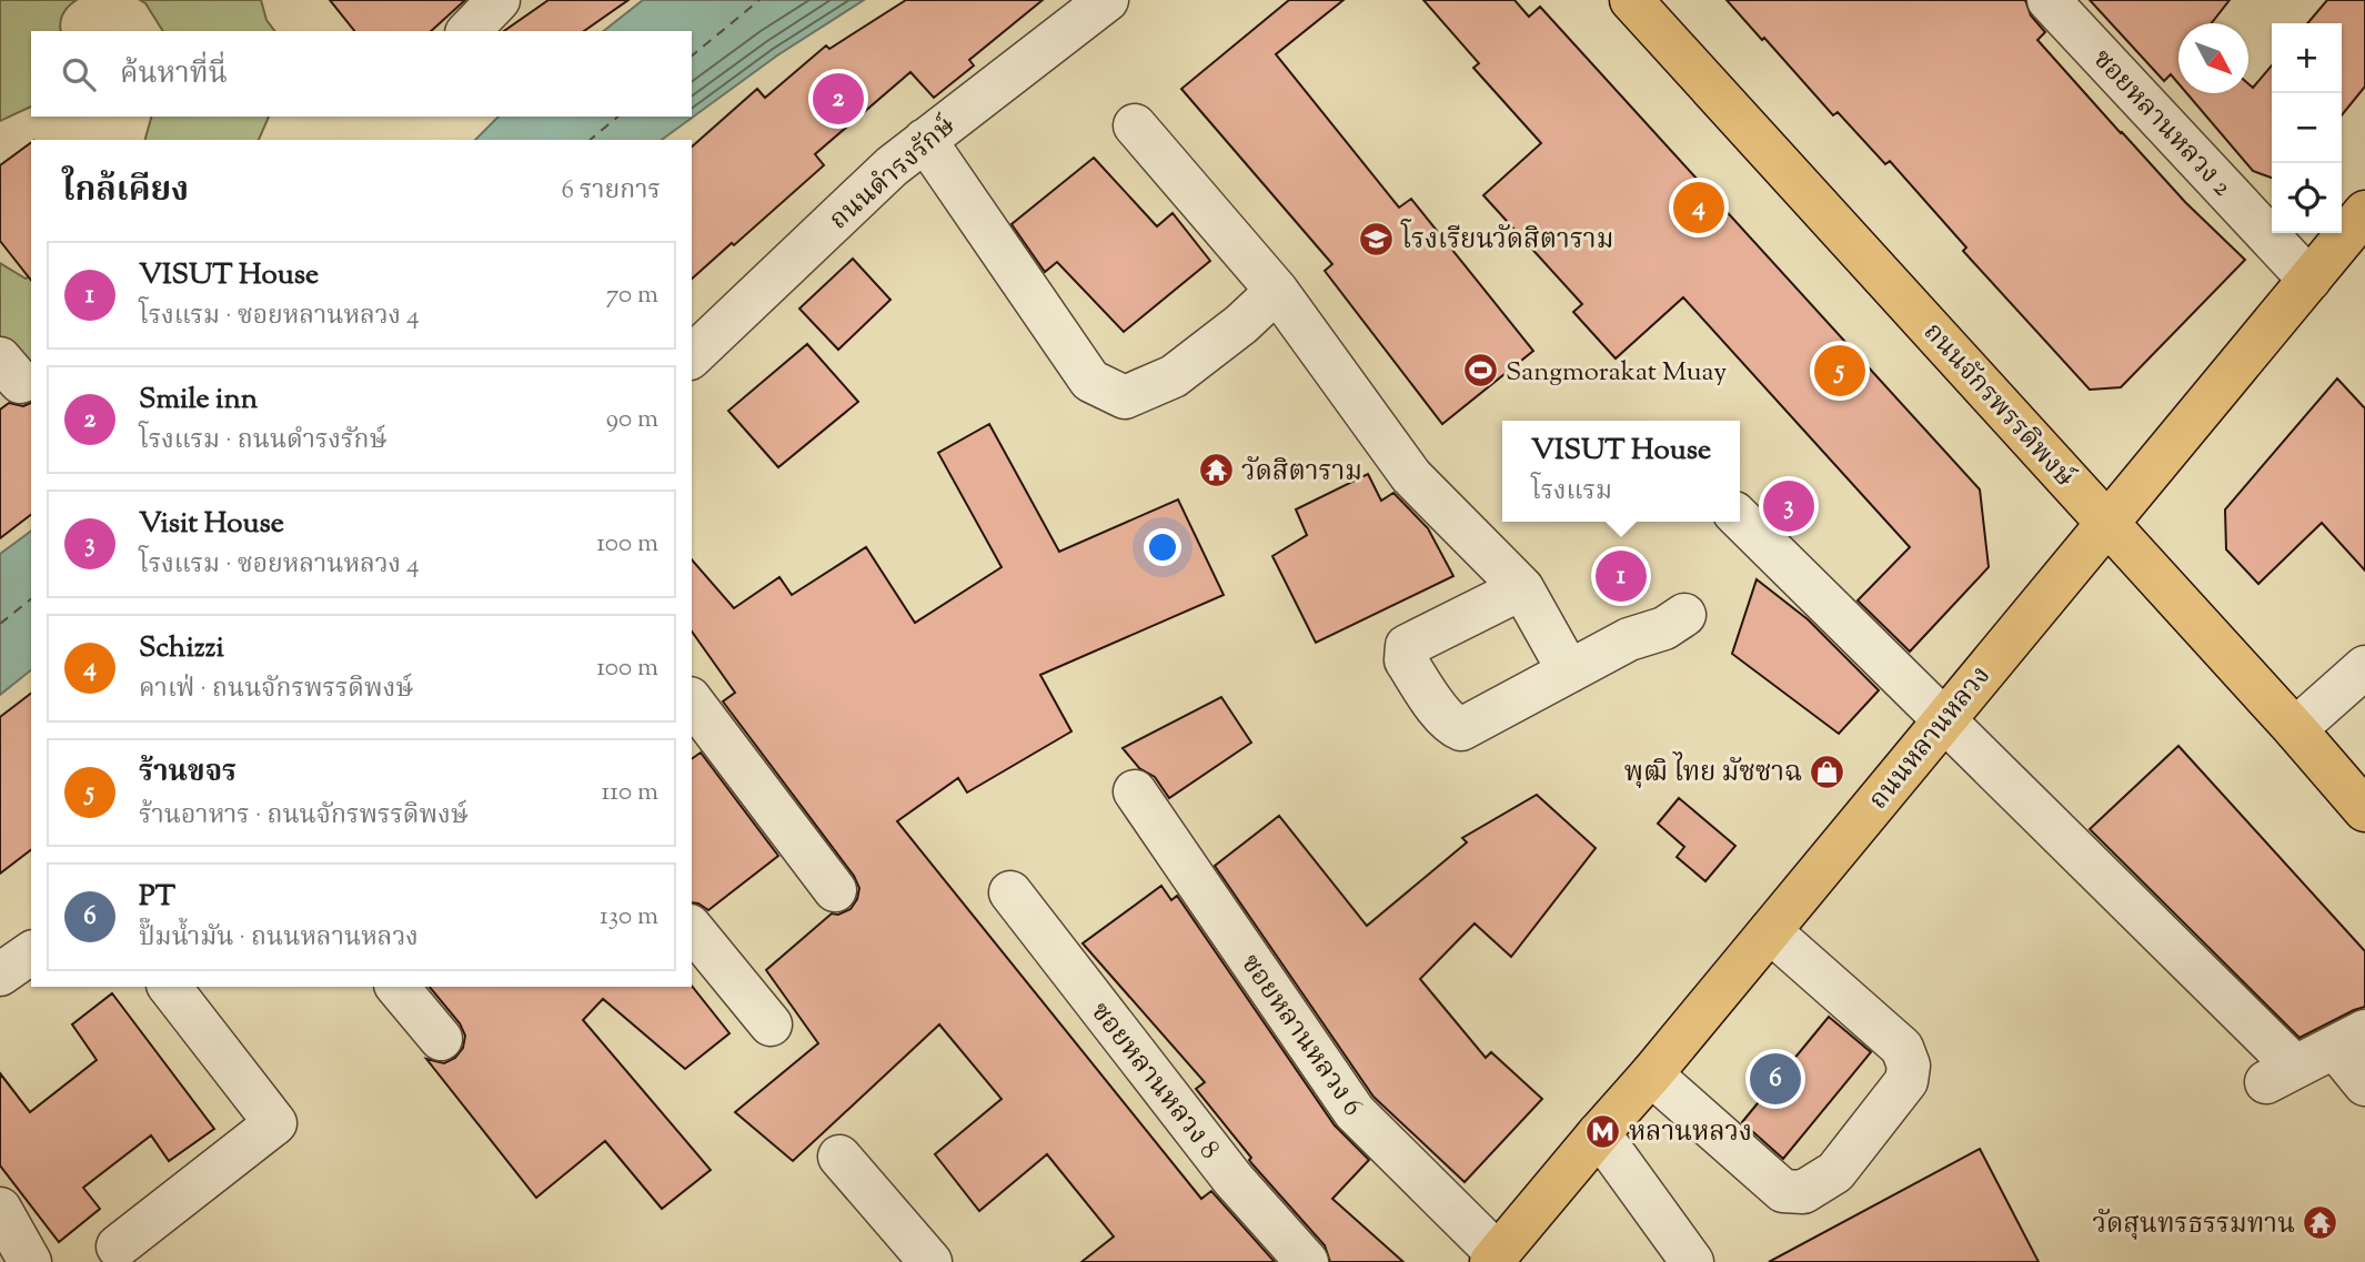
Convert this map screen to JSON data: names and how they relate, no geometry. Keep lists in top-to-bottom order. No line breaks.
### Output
{"streets":{"main road":["ถนนจักรพรรดิพงษ์","ถนนหลานหลวง"],"street":["ซอยหลานหลวง 2","ถนนดำรงรักษ์","ซอยหลานหลวง 6","ซอยหลานหลวง 8"]},"crossings":[["ซอยหลานหลวง 2","ถนนหลานหลวง"],["ถนนจักรพรรดิพงษ์","ถนนหลานหลวง"],["ถนนหลานหลวง","ซอยหลานหลวง 6"]],"places":{"school or university":["โรงเรียนวัดสิตาราม"],"sports":["Sangmorakat Muay"],"temple":["วัดสิตาราม","วัดสุนทรธรรมทาน"],"shop":["พุฒิ ไทย มัซซาฉ"],"metro station":["หลานหลวง"]},"north":"bottom right","page":{"map_buttons":["+","−"],"search":"ค้นหาที่นี่","pins":["2","4","5","3","1","6"],"heading":["ใกล้เคียง","6 รายการ"],"list":[{"mark":"1","name":"VISUT House","note":"โรงแรม · ซอยหลานหลวง 4","value":"70 m"},{"mark":"2","name":"Smile inn","note":"โรงแรม · ถนนดำรงรักษ์","value":"90 m"},{"mark":"3","name":"Visit House","note":"โรงแรม · ซอยหลานหลวง 4","value":"100 m"},{"mark":"4","name":"Schizzi","note":"คาเฟ่ · ถนนจักรพรรดิพงษ์","value":"100 m"},{"mark":"5","name":"ร้านขจร","note":"ร้านอาหาร · ถนนจักรพรรดิพงษ์","value":"110 m"},{"mark":"6","name":"PT","note":"ปั๊มน้ำมัน · ถนนหลานหลวง","value":"130 m"}],"popup":["VISUT House","โรงแรม"]}}
